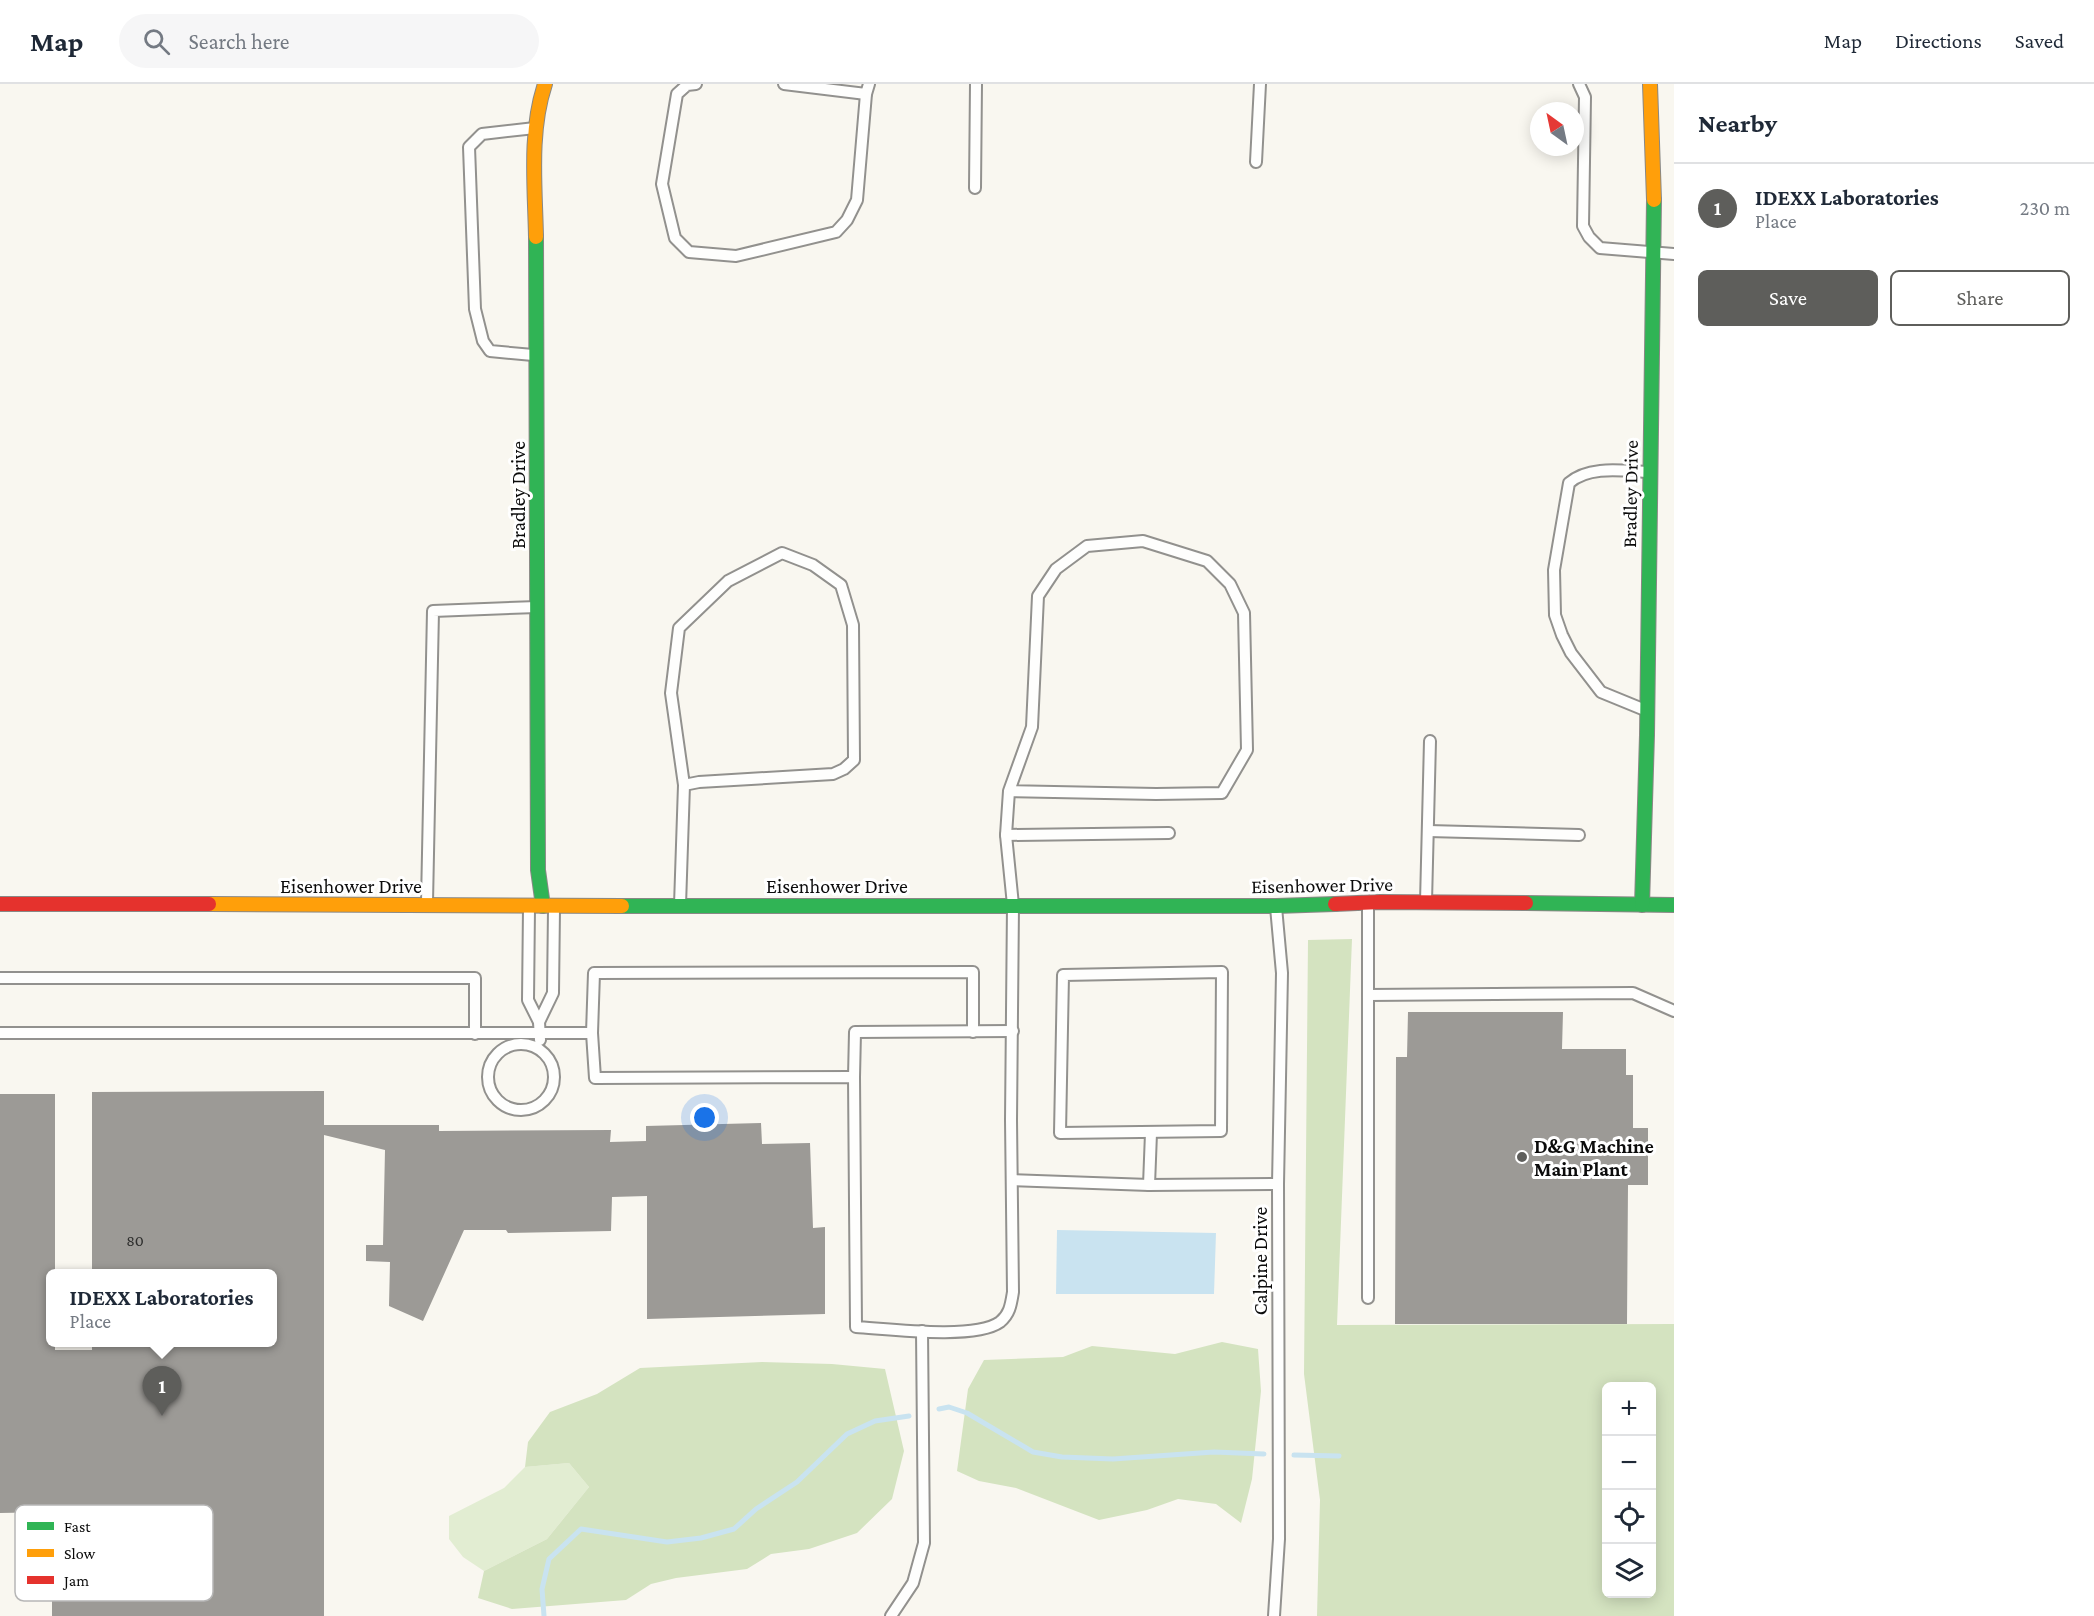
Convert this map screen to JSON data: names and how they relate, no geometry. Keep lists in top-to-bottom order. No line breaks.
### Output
{"streets":{"street":["Bradley Drive","Eisenhower Drive"],"lane":["Calpine Drive"]},"crossings":[["Bradley Drive","Eisenhower Drive"],["Eisenhower Drive","Calpine Drive"]],"places":["D&G Machine Main Plant"],"house_numbers":["80"],"legend":["Fast","Slow","Jam"],"north":"top left","page":{"header":"Map","search":"Search here","nav":["Map","Directions","Saved"],"heading":"Nearby","list":[{"mark":"1","name":"IDEXX Laboratories","note":"Place","value":"230 m"}],"buttons":["Save","Share"],"popup":["IDEXX Laboratories","Place"],"pins":"1","map_buttons":["+","−"]}}
